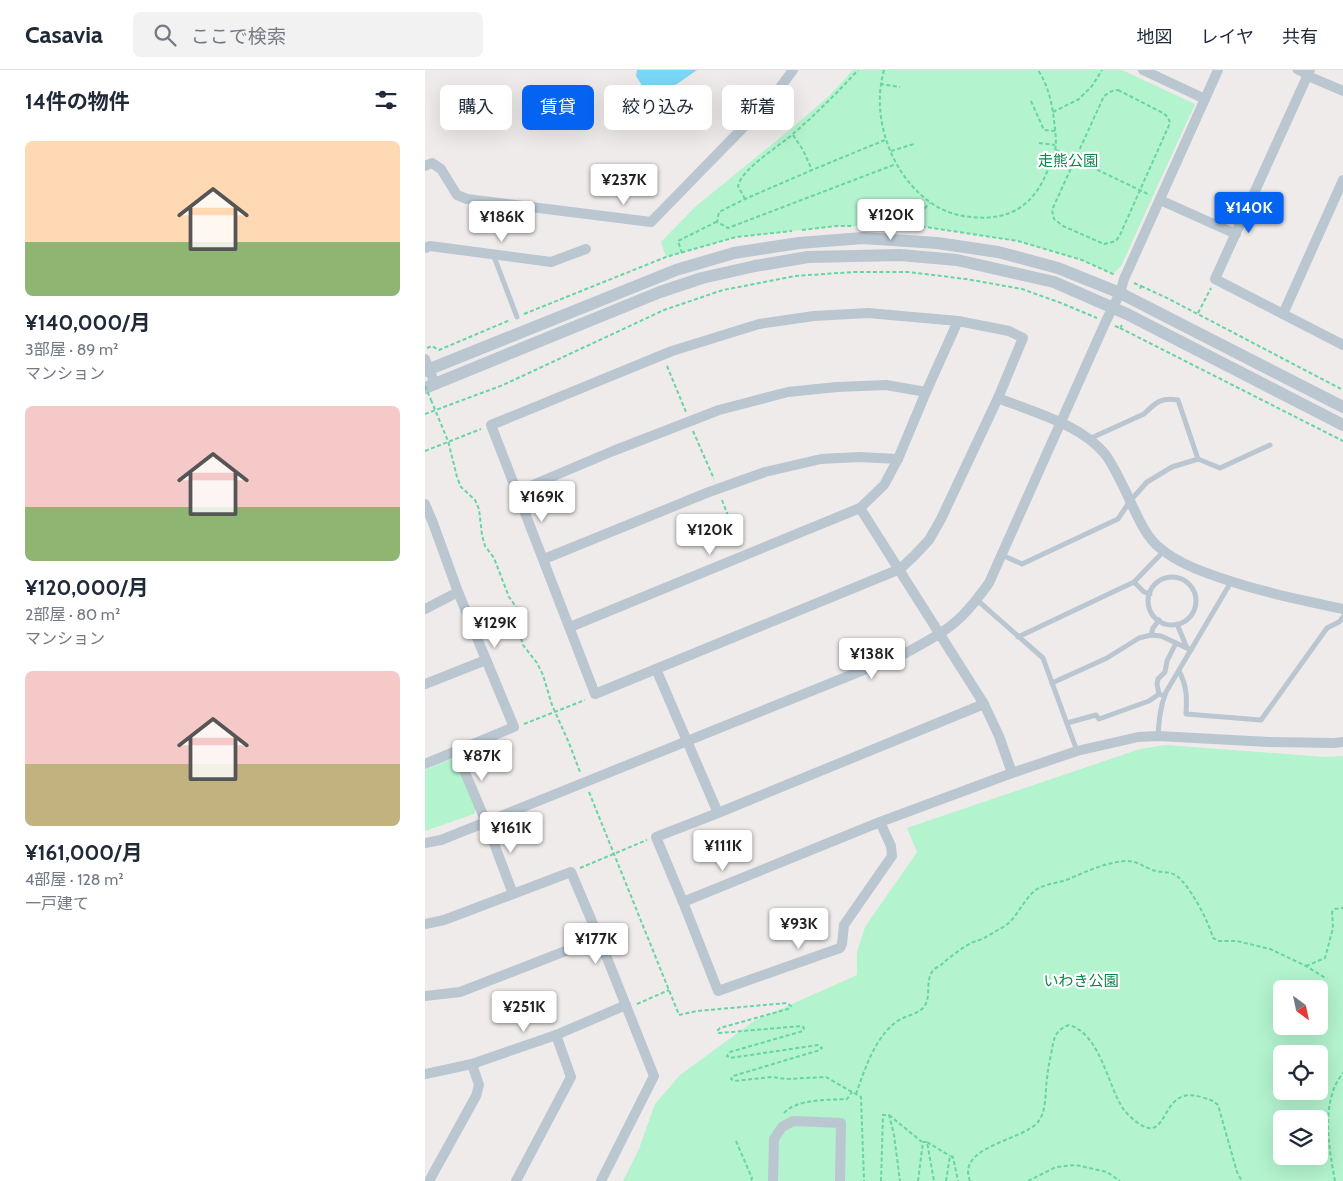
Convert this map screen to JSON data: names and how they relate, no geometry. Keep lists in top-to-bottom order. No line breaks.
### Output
{"parks":["走熊公園","いわき公園"],"north":"bottom right","page":{"header":"Casavia","search":"ここで検索","nav":["地図","レイヤ","共有"],"heading":"14件の物件","chip":["購入","賃貸","絞り込み","新着"],"list":[{"name":"¥140,000/月","note":"3部屋 · 89 m² · マンション"},{"name":"¥120,000/月","note":"2部屋 · 80 m² · マンション"},{"name":"¥161,000/月","note":"4部屋 · 128 m² · 一戸建て"}],"price":["¥237K","¥140K","¥120K","¥186K","¥169K","¥120K","¥129K","¥138K","¥87K","¥161K","¥111K","¥93K","¥177K","¥251K"]}}
